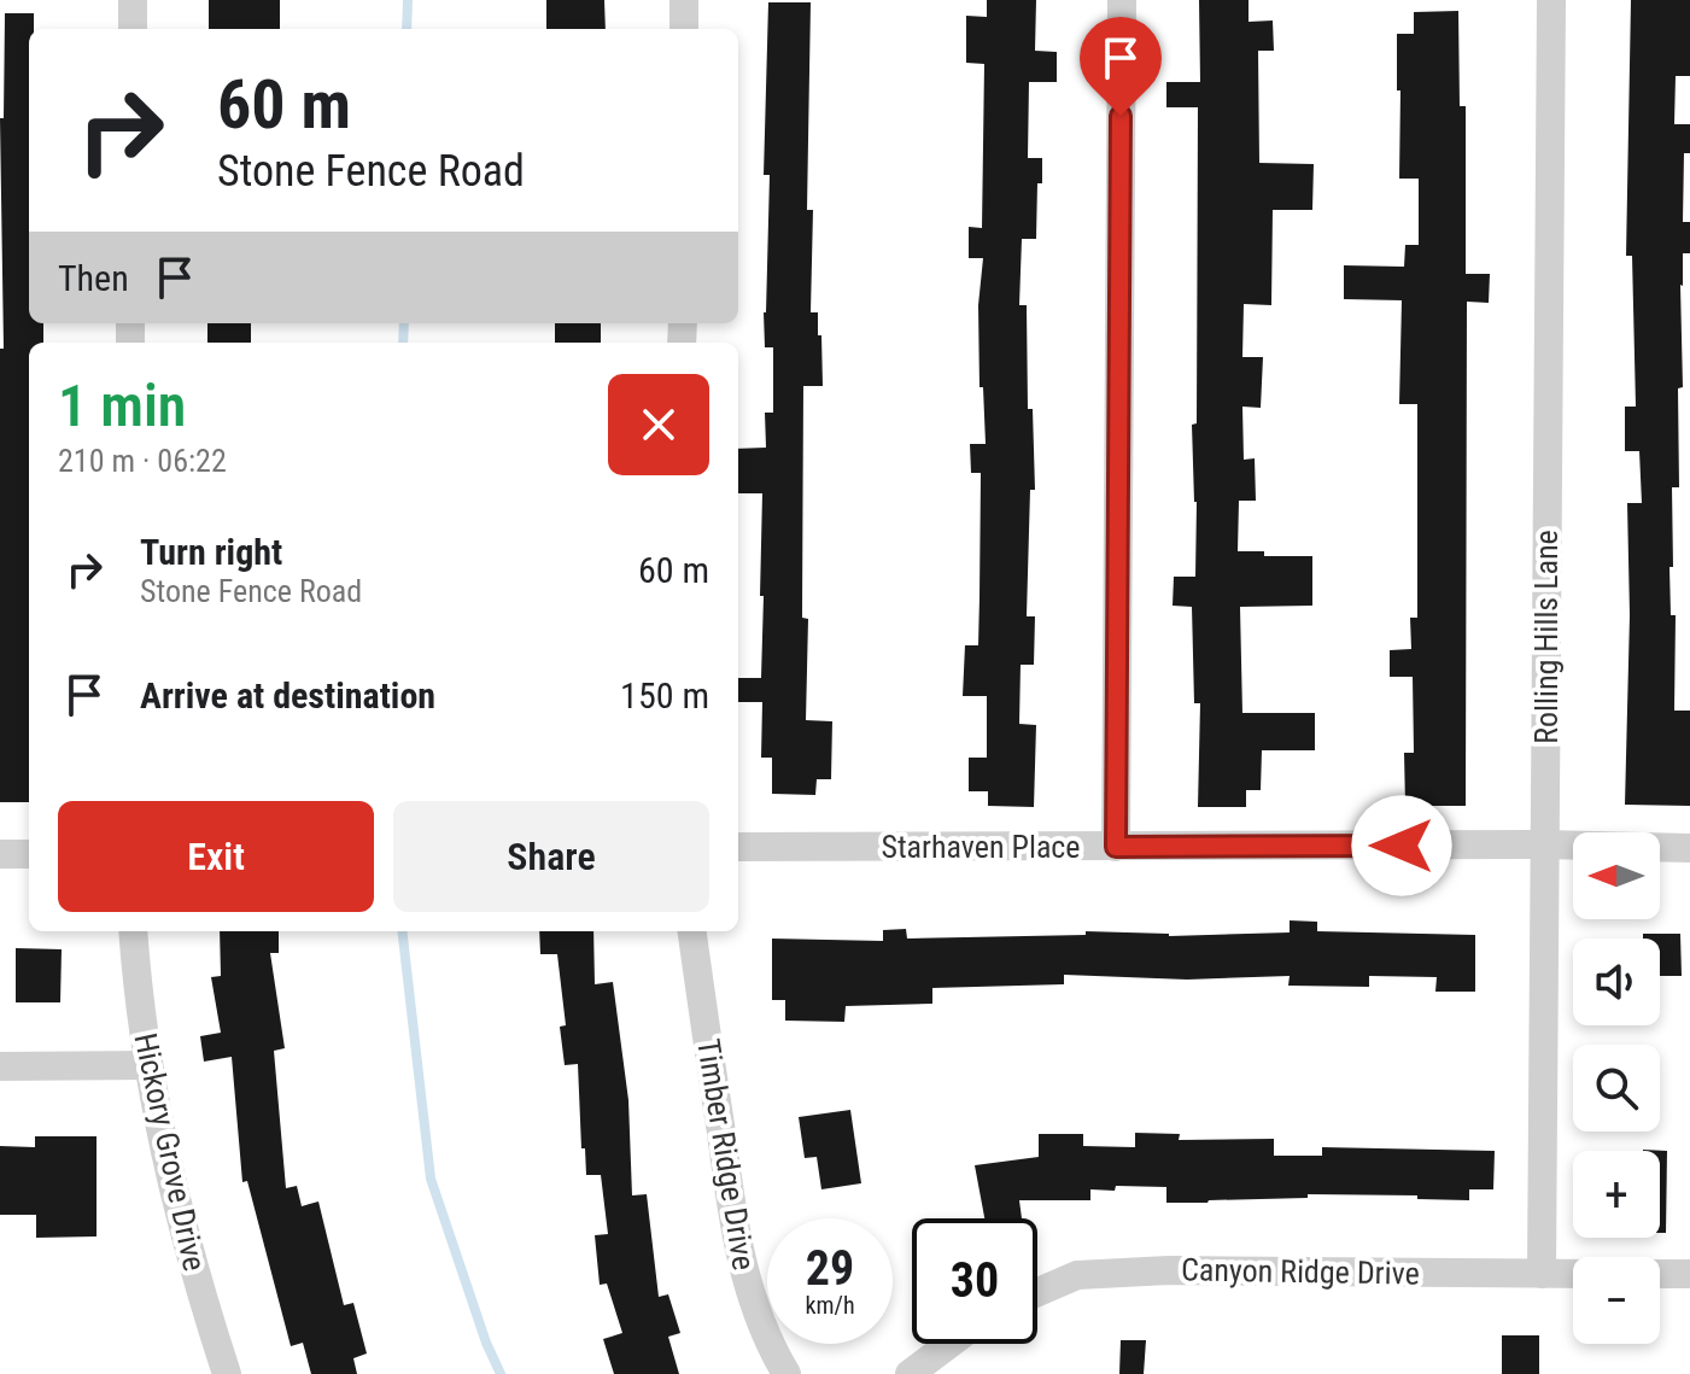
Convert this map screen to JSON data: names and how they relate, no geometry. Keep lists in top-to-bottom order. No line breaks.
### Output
{"streets":{"street":["Rolling Hills Lane","Starhaven Place","Hickory Grove Drive","Timber Ridge Drive","Canyon Ridge Drive"]},"crossings":[["Rolling Hills Lane","Starhaven Place"],["Rolling Hills Lane","Canyon Ridge Drive"]],"north":"left","page":{"turn":["60 m","Stone Fence Road"],"then":"Then","heading":["1 min","210 m · 06:22"],"list":[{"name":"Turn right","note":"Stone Fence Road","value":"60 m"},{"name":"Arrive at destination","value":"150 m"}],"buttons":["Exit","Share"],"map_buttons":["+","−"],"speed":"29 km/h","limit":"30"}}
